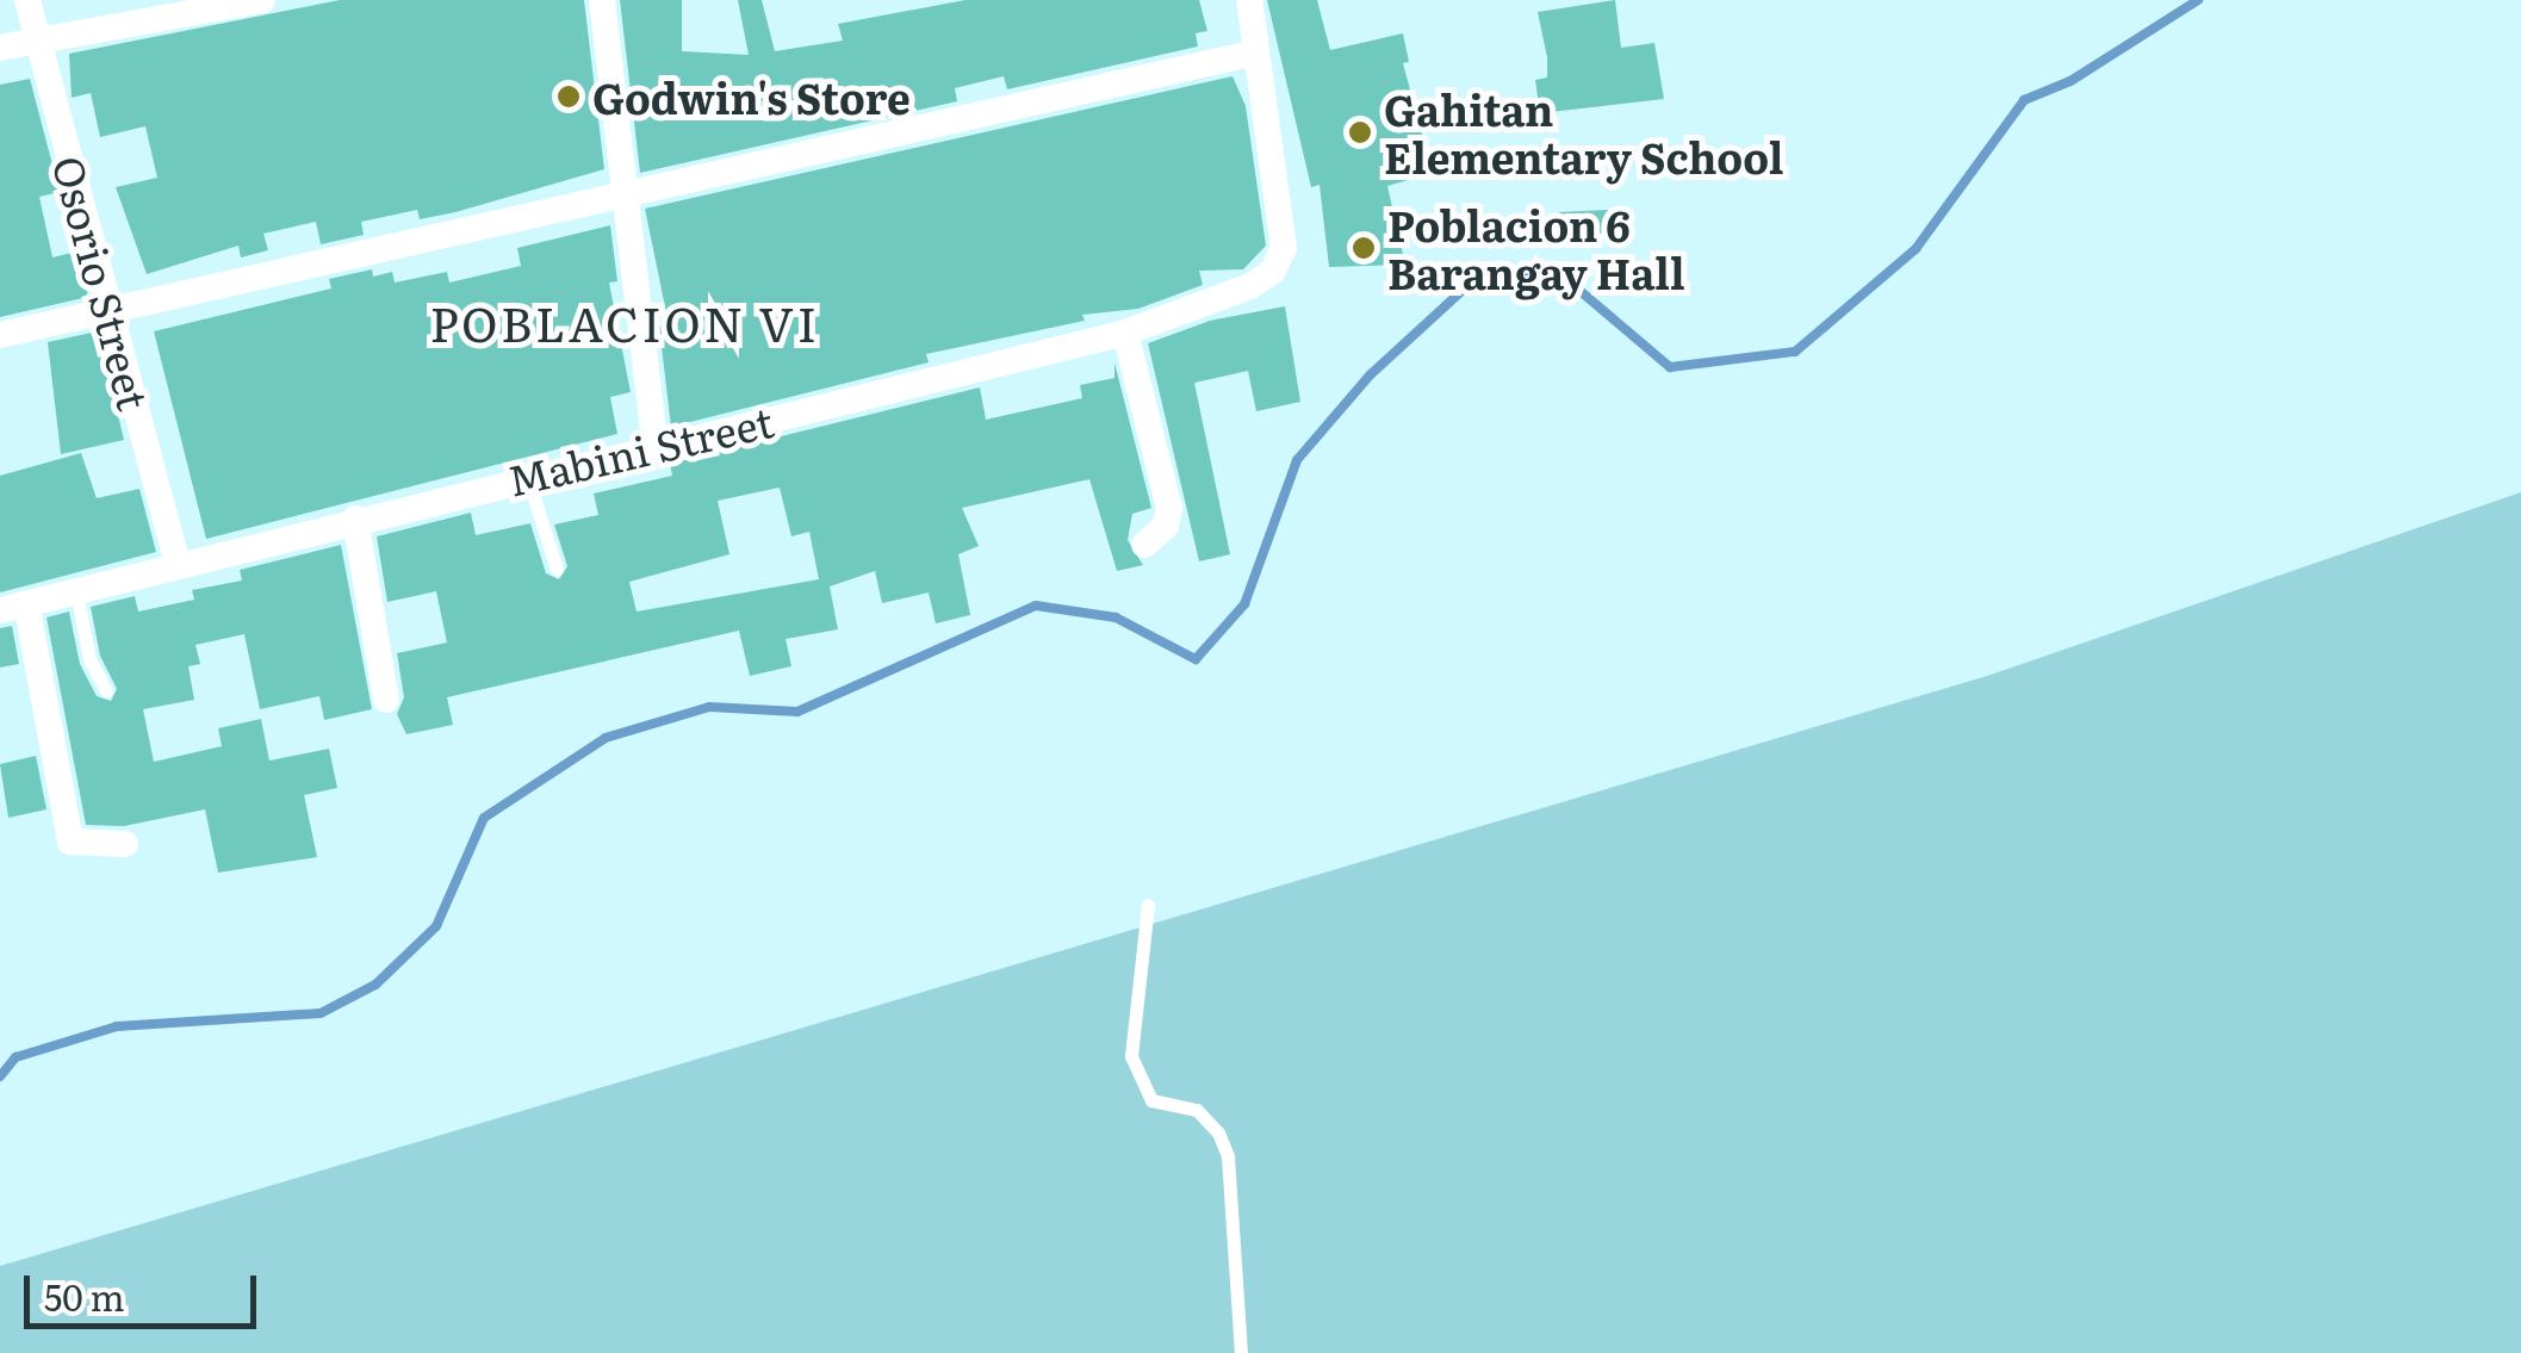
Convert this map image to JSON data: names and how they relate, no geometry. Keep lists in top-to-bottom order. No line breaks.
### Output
{"streets":{"street":["Osorio Street","Mabini Street"]},"crossings":[["Osorio Street","Mabini Street"]],"districts":["POBLACION VI"],"places":["Godwin's Store","Gahitan Elementary School","Poblacion 6 Barangay Hall"],"scale_bar":"50 m"}
